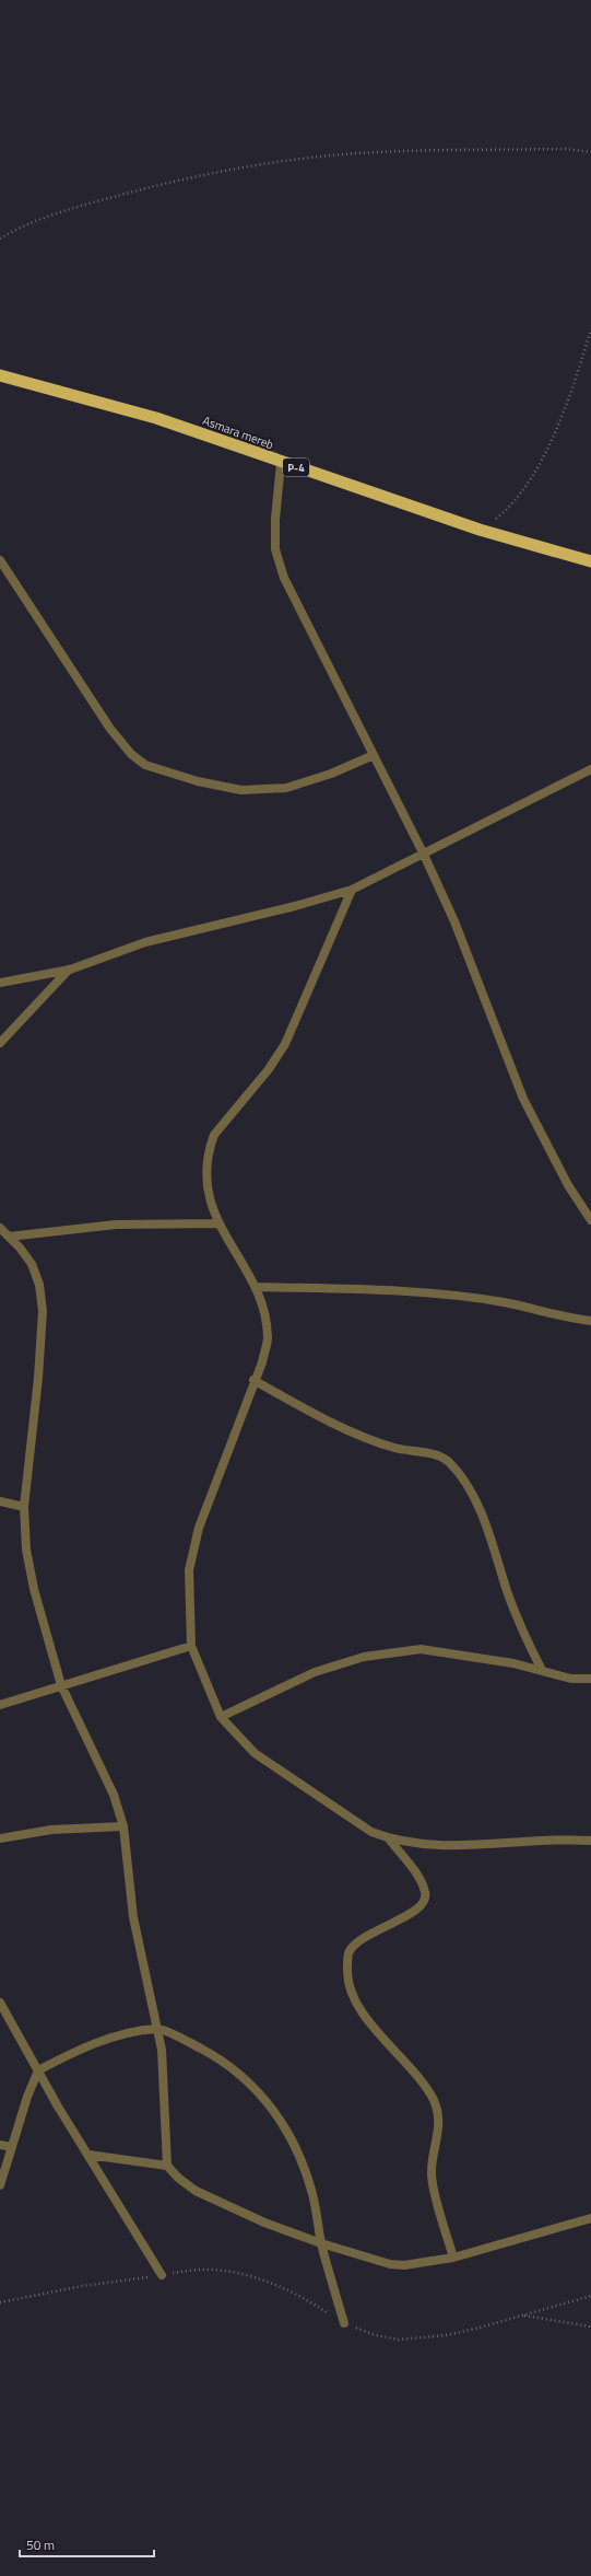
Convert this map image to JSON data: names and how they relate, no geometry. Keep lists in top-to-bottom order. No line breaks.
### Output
{"streets":{"highway":["Asmara mereb","P-4"]},"scale_bar":"50 m"}
